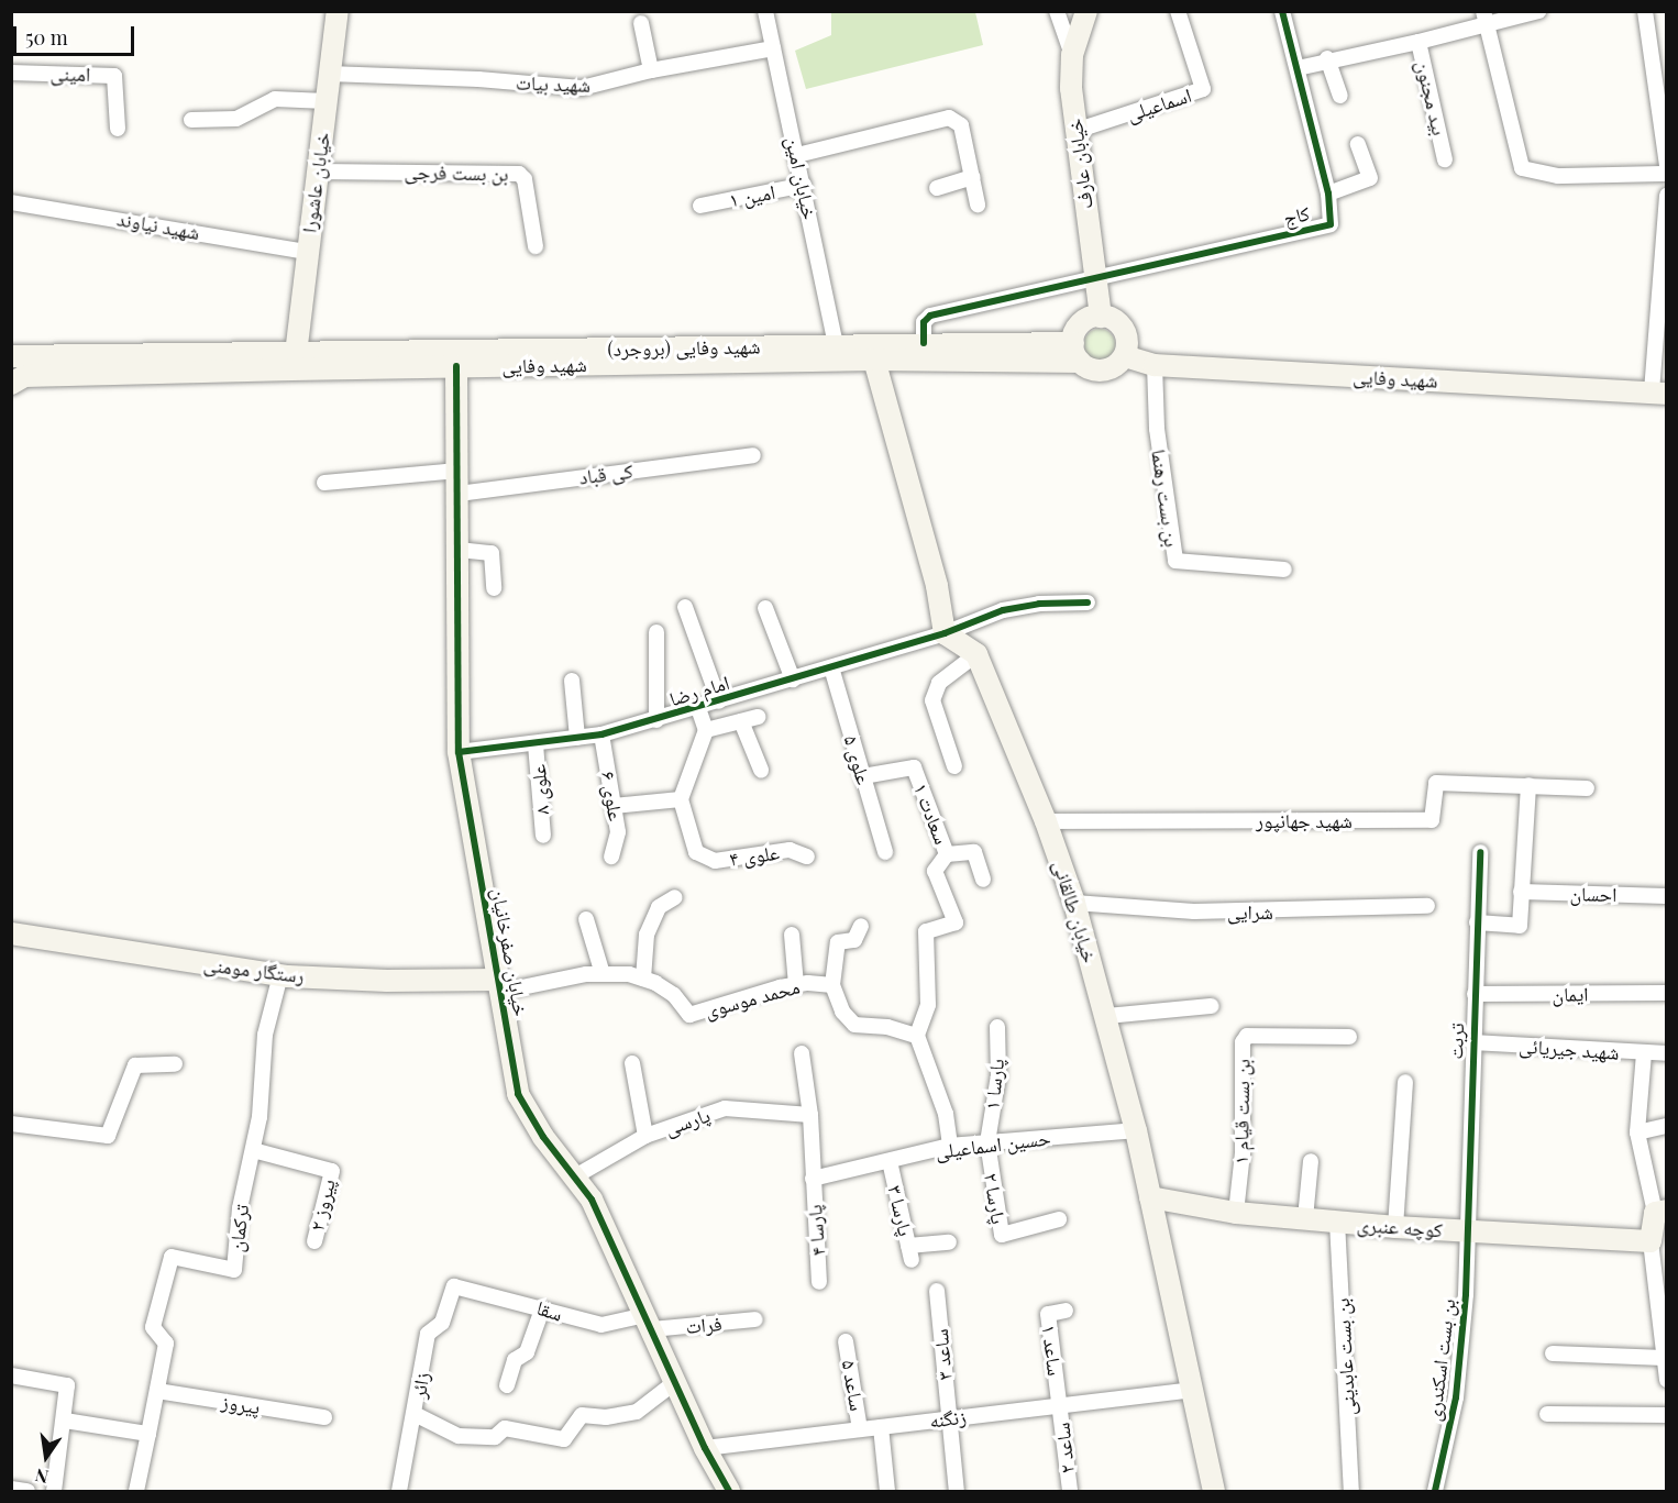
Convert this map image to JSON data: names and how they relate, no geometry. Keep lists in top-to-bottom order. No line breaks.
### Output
{"streets":{"main road":["خیابان عارف","خیابان عاشورا","شهید وفایی (بروجرد)","شهید وفایی","خیابان طالقانی","خیابان صفرخانیان","رستگار مومنی","کوچه عنبری"],"street":["امینی","شهید بیات","بید مجنون","اسماعیلی","بن بست فرجی","خیابان امین","امین ۱","کاج","شهید نیاوند","کی قباد","بن بست رهنما","امام رضا","علوی ۵","علوی ۸","علوی ۶","سعادت ۱","شهید جهانپور","علوی ۴","احسان","شرایی","ایمان","محمد موسوی","تربت","شهید جیریائی","پارسا ۱","بن بست قیام ۱","پارسی","حسین اسماعیلی","پارسا ۲","پیروز ۲","پارسا ۳","ترکمان","پارسا ۴","سقا","فرات","ساعد ۱","ساعد ۳","بن بست عابدینی","بن بست اسکندری","زائر","ساعد ۵","پیروز","زنگنه","ساعد ۲"]},"crossings":[["شهید بیات","خیابان امین"],["شهید بیات","خیابان عاشورا"],["بید مجنون","کاج"],["اسماعیلی","خیابان عارف"],["خیابان عارف","کاج"],["خیابان عارف","شهید وفایی (بروجرد)"],["خیابان عارف","شهید وفایی"],["بن بست فرجی","خیابان عاشورا"],["خیابان امین","امین ۱"],["خیابان امین","شهید وفایی (بروجرد)"],["خیابان عاشورا","شهید نیاوند"],["خیابان عاشورا","شهید وفایی (بروجرد)"],["شهید وفایی (بروجرد)","شهید وفایی"],["شهید وفایی","بن بست رهنما"],["شهید وفایی","خیابان صفرخانیان"],["کی قباد","خیابان صفرخانیان"],["امام رضا","علوی ۵"],["امام رضا","علوی ۸"],["امام رضا","علوی ۶"],["امام رضا","خیابان صفرخانیان"],["علوی ۵","سعادت ۱"],["شهید جهانپور","خیابان طالقانی"],["خیابان طالقانی","شرایی"],["خیابان طالقانی","حسین اسماعیلی"],["خیابان طالقانی","کوچه عنبری"],["خیابان طالقانی","زنگنه"],["خیابان صفرخانیان","رستگار مومنی"],["خیابان صفرخانیان","محمد موسوی"],["خیابان صفرخانیان","پارسی"],["خیابان صفرخانیان","سقا"],["خیابان صفرخانیان","فرات"],["خیابان صفرخانیان","زنگنه"],["رستگار مومنی","محمد موسوی"],["رستگار مومنی","ترکمان"],["ایمان","تربت"],["تربت","شهید جیریائی"],["تربت","کوچه عنبری"],["تربت","بن بست اسکندری"],["پارسا ۱","حسین اسماعیلی"],["پارسا ۱","پارسا ۲"],["بن بست قیام ۱","کوچه عنبری"],["پارسی","پارسا ۴"],["حسین اسماعیلی","پارسا ۲"],["حسین اسماعیلی","پارسا ۳"],["حسین اسماعیلی","پارسا ۴"],["پیروز ۲","ترکمان"],["کوچه عنبری","بن بست عابدینی"],["کوچه عنبری","بن بست اسکندری"],["ترکمان","پیروز"],["سقا","فرات"],["سقا","زائر"],["ساعد ۱","زنگنه"],["ساعد ۱","ساعد ۲"],["ساعد ۳","زنگنه"],["ساعد ۵","زنگنه"],["زنگنه","ساعد ۲"]],"scale_bar":"50 m","north":"bottom"}
